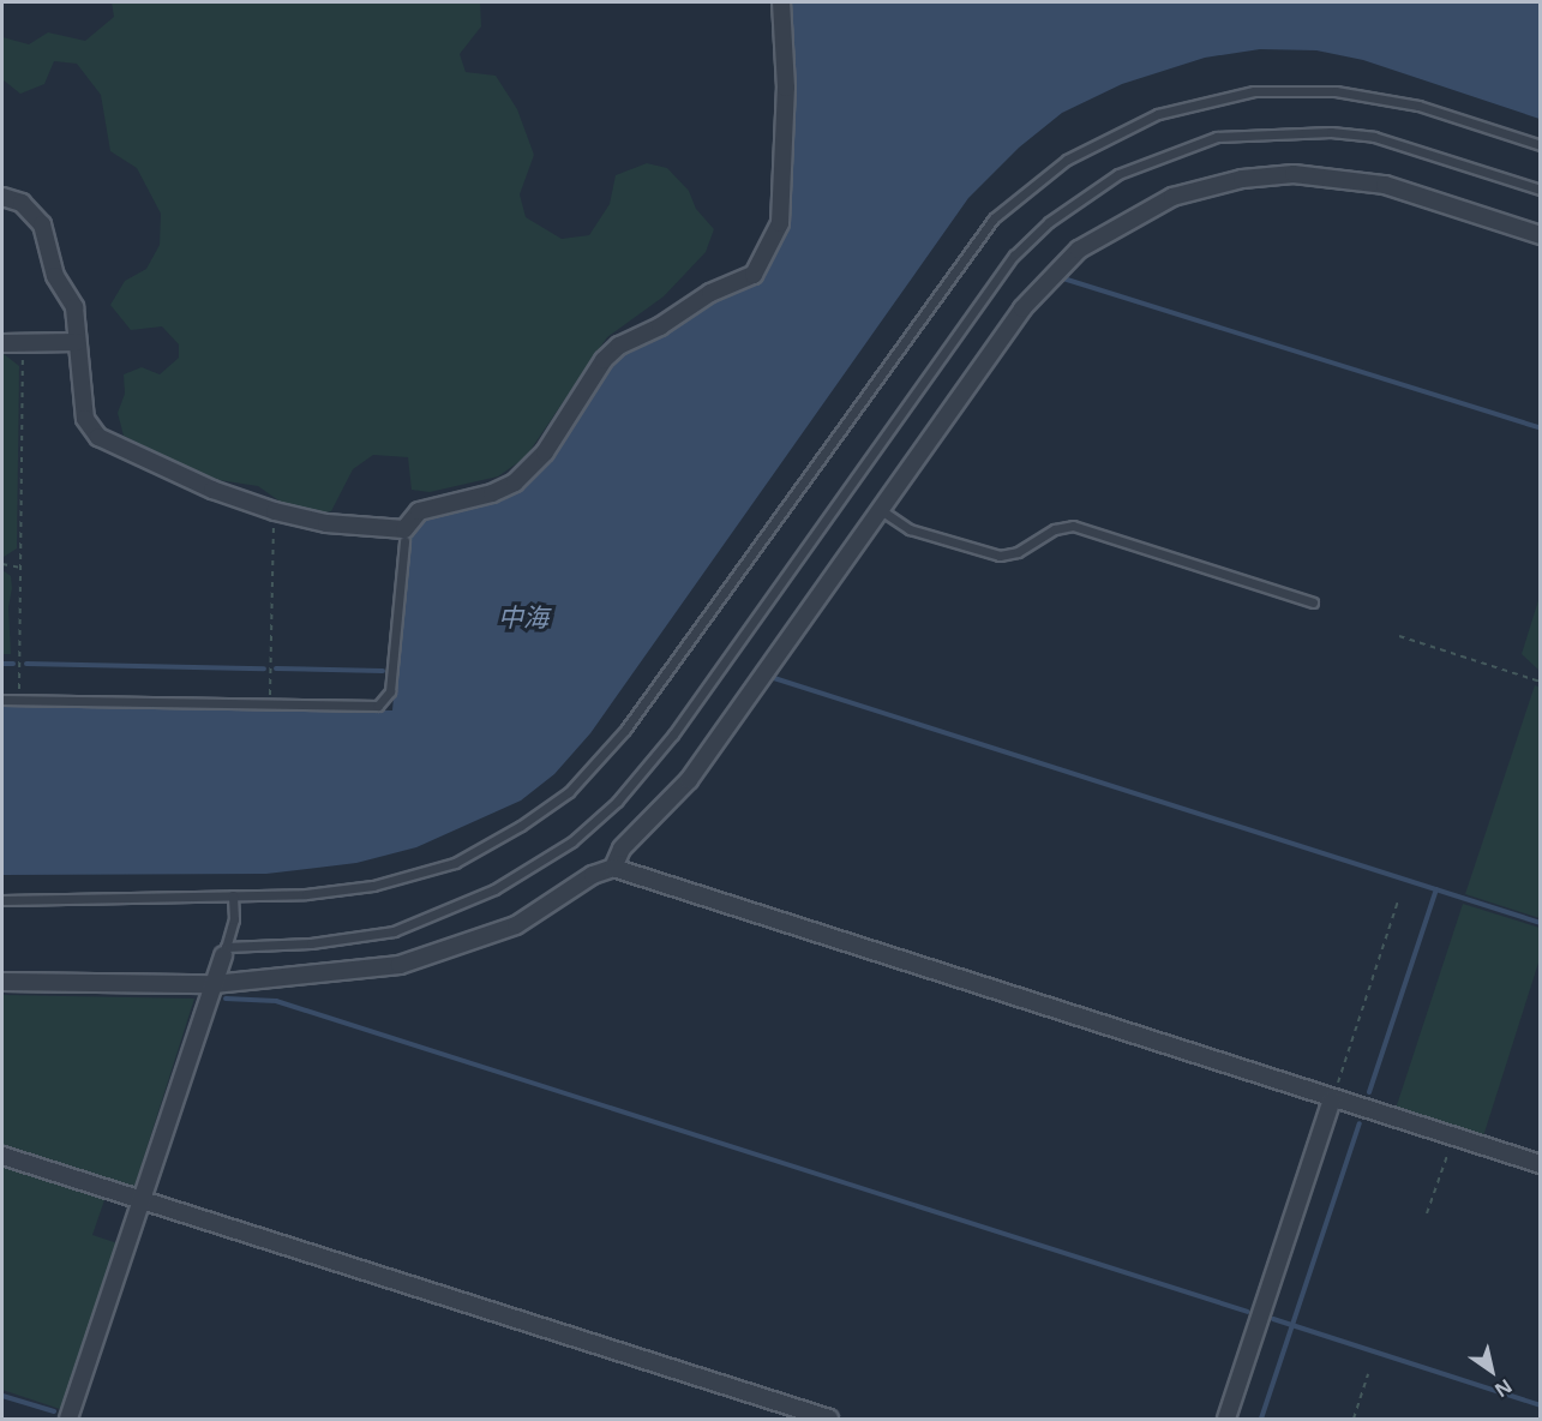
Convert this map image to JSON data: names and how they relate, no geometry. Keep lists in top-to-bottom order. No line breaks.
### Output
{"water":["中海"],"north":"bottom right"}
